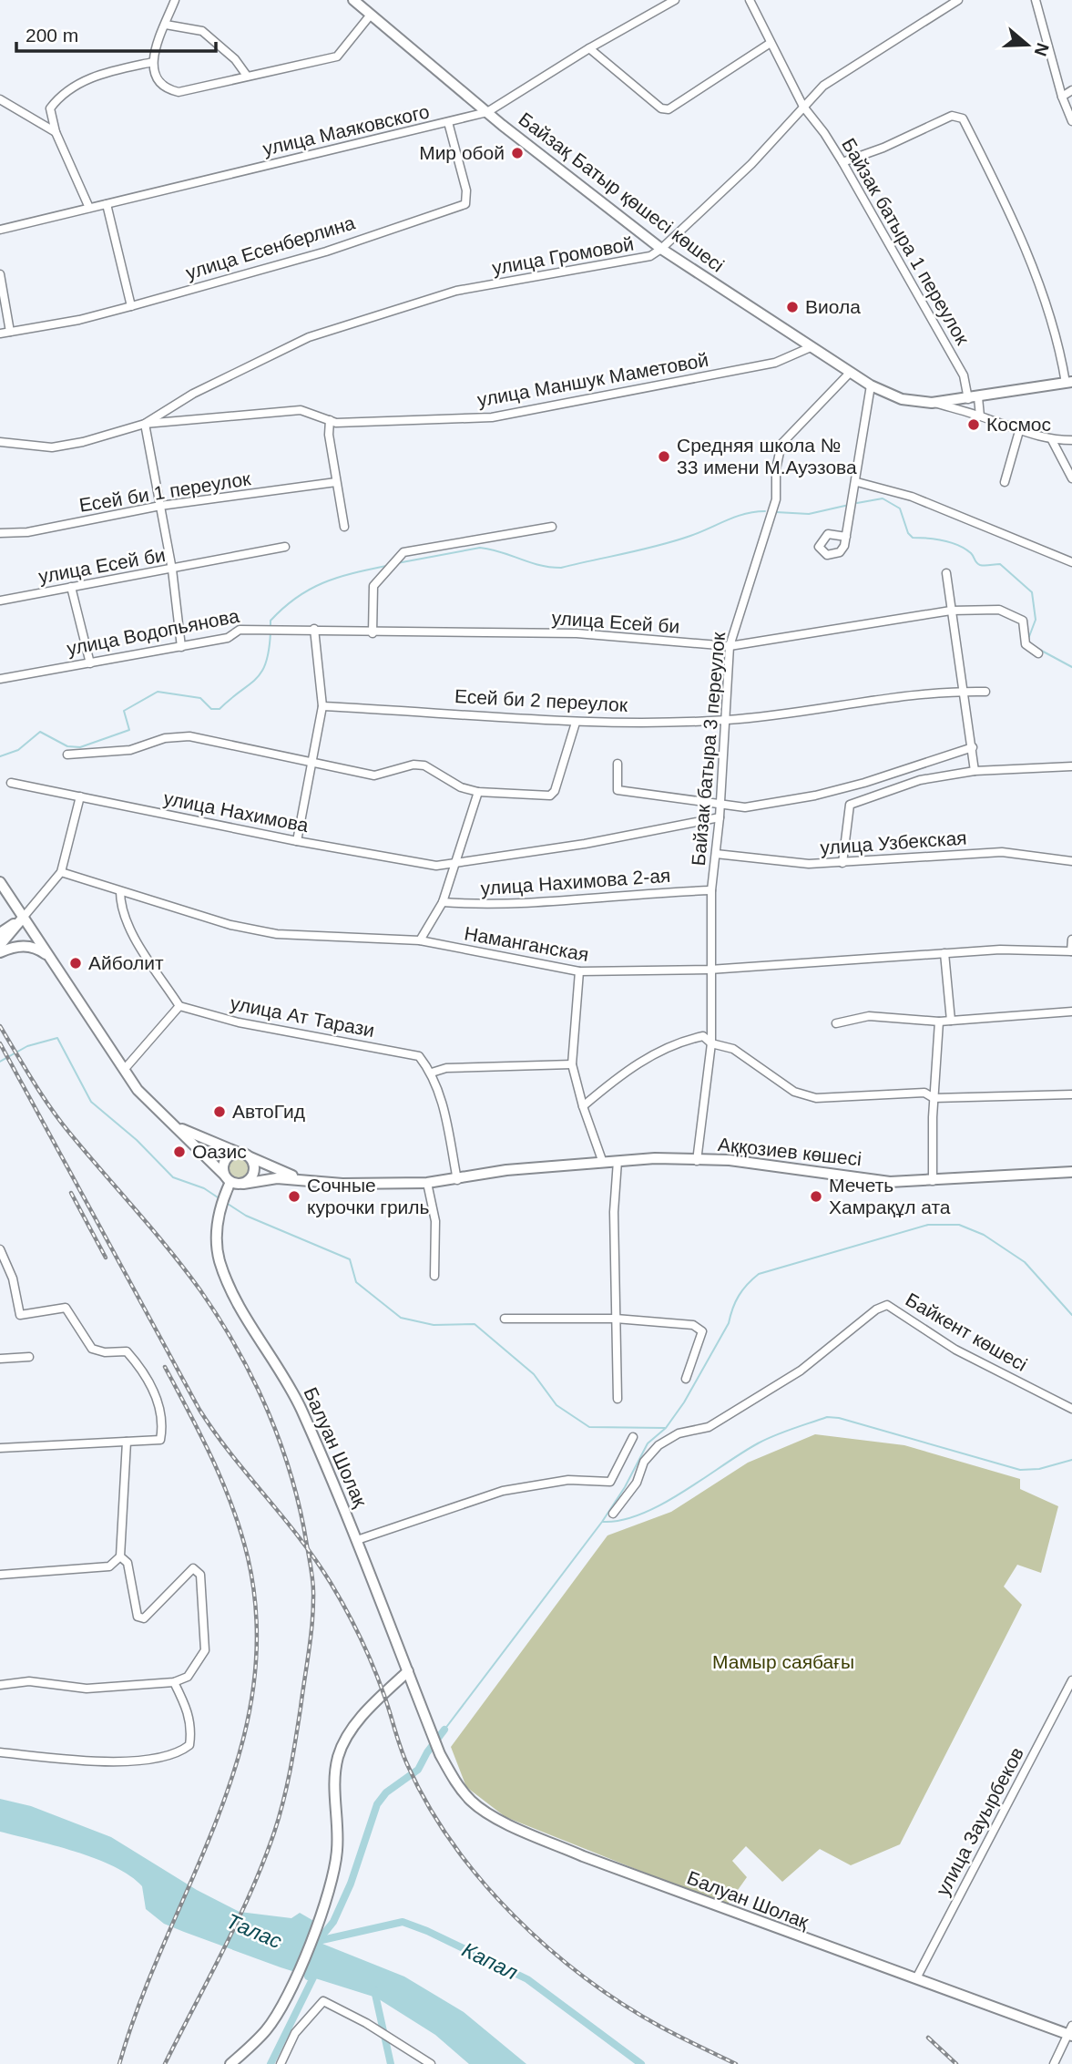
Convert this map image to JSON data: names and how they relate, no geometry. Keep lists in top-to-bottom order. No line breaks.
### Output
{"streets":{"main road":["Байзақ Батыр қөшесі көшесі","Аққозиев көшесі","Балуан Шолақ"],"street":["улица Маяковского","Байзак батыра 1 переулок","улица Есенберлина","улица Громовой","улица Маншук Маметовой","Есей би 1 переулок","улица Есей би","улица Водопьянова","Есей би 2 переулок","Байзак батыра 3 переулок","улица Нахимова","улица Узбекская","улица Нахимова 2-ая","Наманганская","улица Ат Тарази","Байкент көшесі","улица Зауырбеков"]},"crossings":[["улица Маяковского","Байзақ Батыр қөшесі көшесі"],["улица Маяковского","улица Есенберлина"],["Байзақ Батыр қөшесі көшесі","Байзак батыра 1 переулок"],["Байзақ Батыр қөшесі көшесі","улица Громовой"],["Байзақ Батыр қөшесі көшесі","улица Маншук Маметовой"],["Байзақ Батыр қөшесі көшесі","Байзак батыра 3 переулок"],["Байзак батыра 1 переулок","улица Громовой"],["улица Громовой","улица Маншук Маметовой"],["улица Есей би","улица Водопьянова"],["улица Есей би","Байзак батыра 3 переулок"],["Есей би 2 переулок","Байзак батыра 3 переулок"],["Байзак батыра 3 переулок","улица Узбекская"],["Байзак батыра 3 переулок","улица Нахимова 2-ая"],["Байзак батыра 3 переулок","Наманганская"],["Байзак батыра 3 переулок","Аққозиев көшесі"],["Аққозиев көшесі","Балуан Шолақ"],["Балуан Шолақ","улица Зауырбеков"]],"water":["Талас","Капал"],"parks":["Мамыр саябағы"],"places":["Мир обой","Виола","Космос","Средняя школа № 33 имени М.Ауэзова","Айболит","АвтоГид","Оазис","Сочные курочки гриль","Мечеть Хамрақұл ата"],"scale_bar":"200 m","north":"right"}
